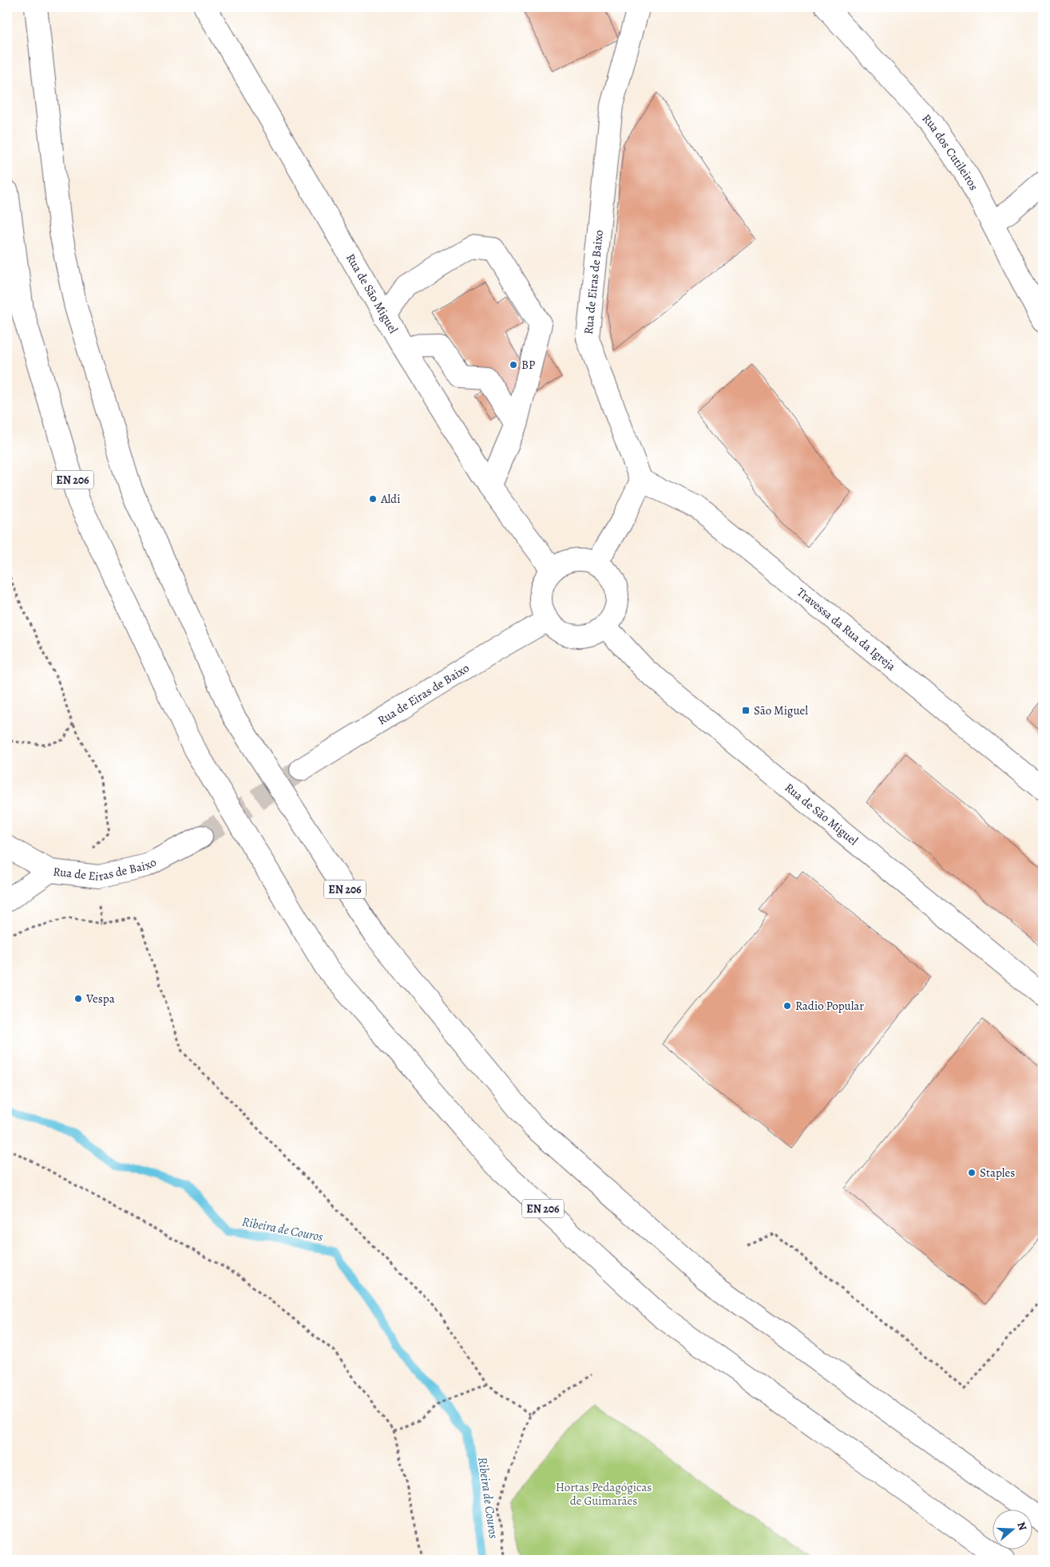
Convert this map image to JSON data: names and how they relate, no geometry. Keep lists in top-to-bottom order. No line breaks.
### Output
{"streets":{"main road":["Rua dos Cutileiros","Rua de Eiras de Baixo","Rua de São Miguel","EN 206","Travessa da Rua da Igreja"]},"crossings":[["Rua de Eiras de Baixo","Rua de São Miguel"],["Rua de Eiras de Baixo","Travessa da Rua da Igreja"]],"water":["Ribeira de Couros"],"parks":["Hortas Pedagógicas de Guimarães"],"places":{"other":["BP","Aldi","Vespa","Radio Popular","Staples"],"transit":["São Miguel"]},"north":"right"}
